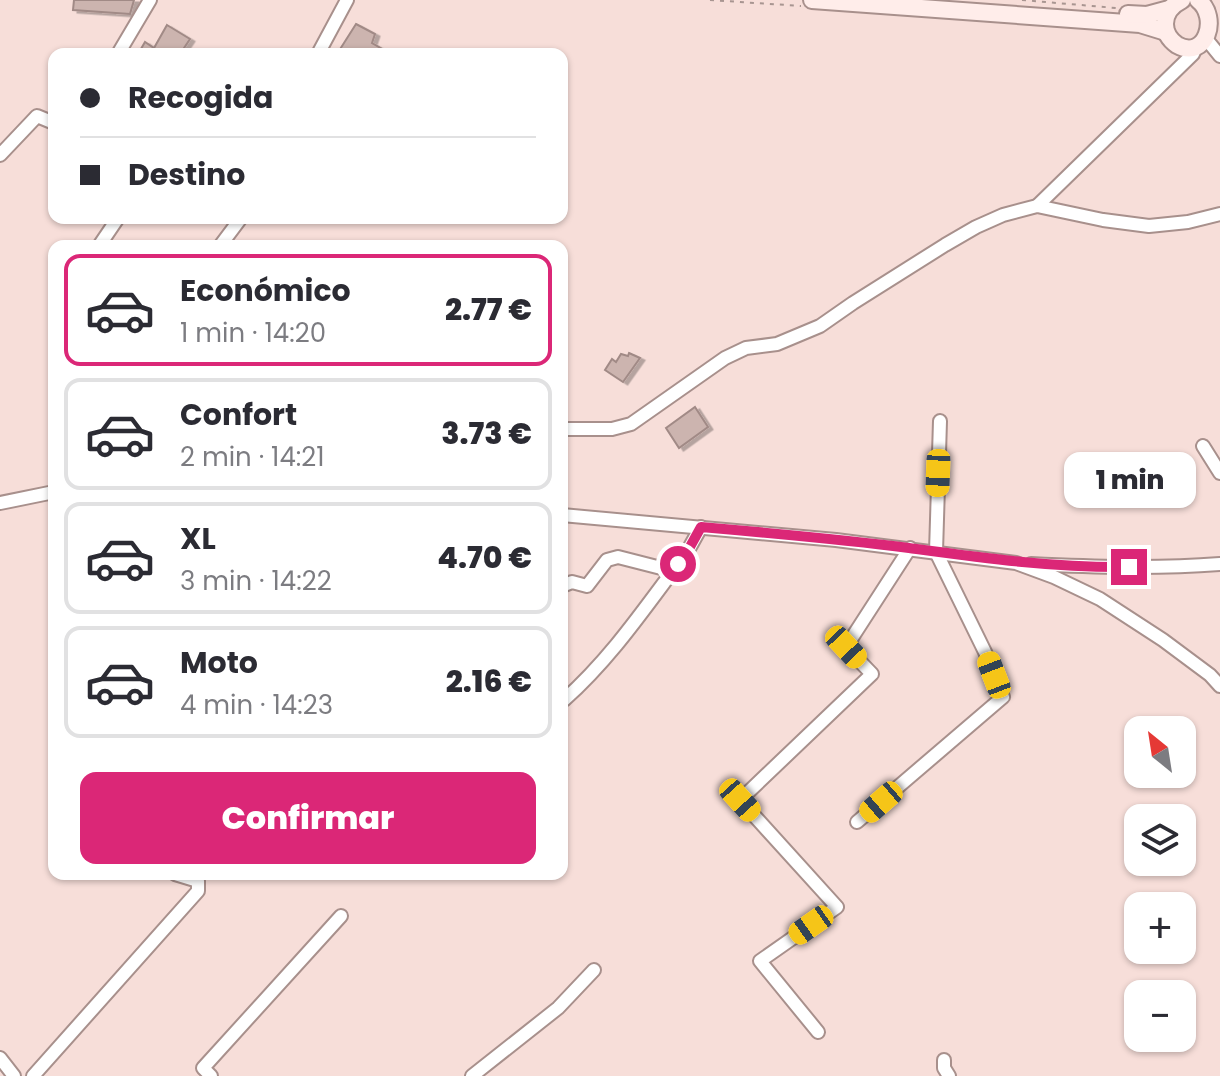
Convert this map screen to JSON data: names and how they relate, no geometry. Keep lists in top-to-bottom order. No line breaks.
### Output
{"north":"top left","page":{"banner":["Recogida","Destino"],"list":[{"name":"Económico","note":"1 min · 14:20","value":"2.77 €"},{"name":"Confort","note":"2 min · 14:21","value":"3.73 €"},{"name":"XL","note":"3 min · 14:22","value":"4.70 €"},{"name":"Moto","note":"4 min · 14:23","value":"2.16 €"}],"bubble":"1 min","map_buttons":["+","−"],"buttons":"Confirmar"}}
